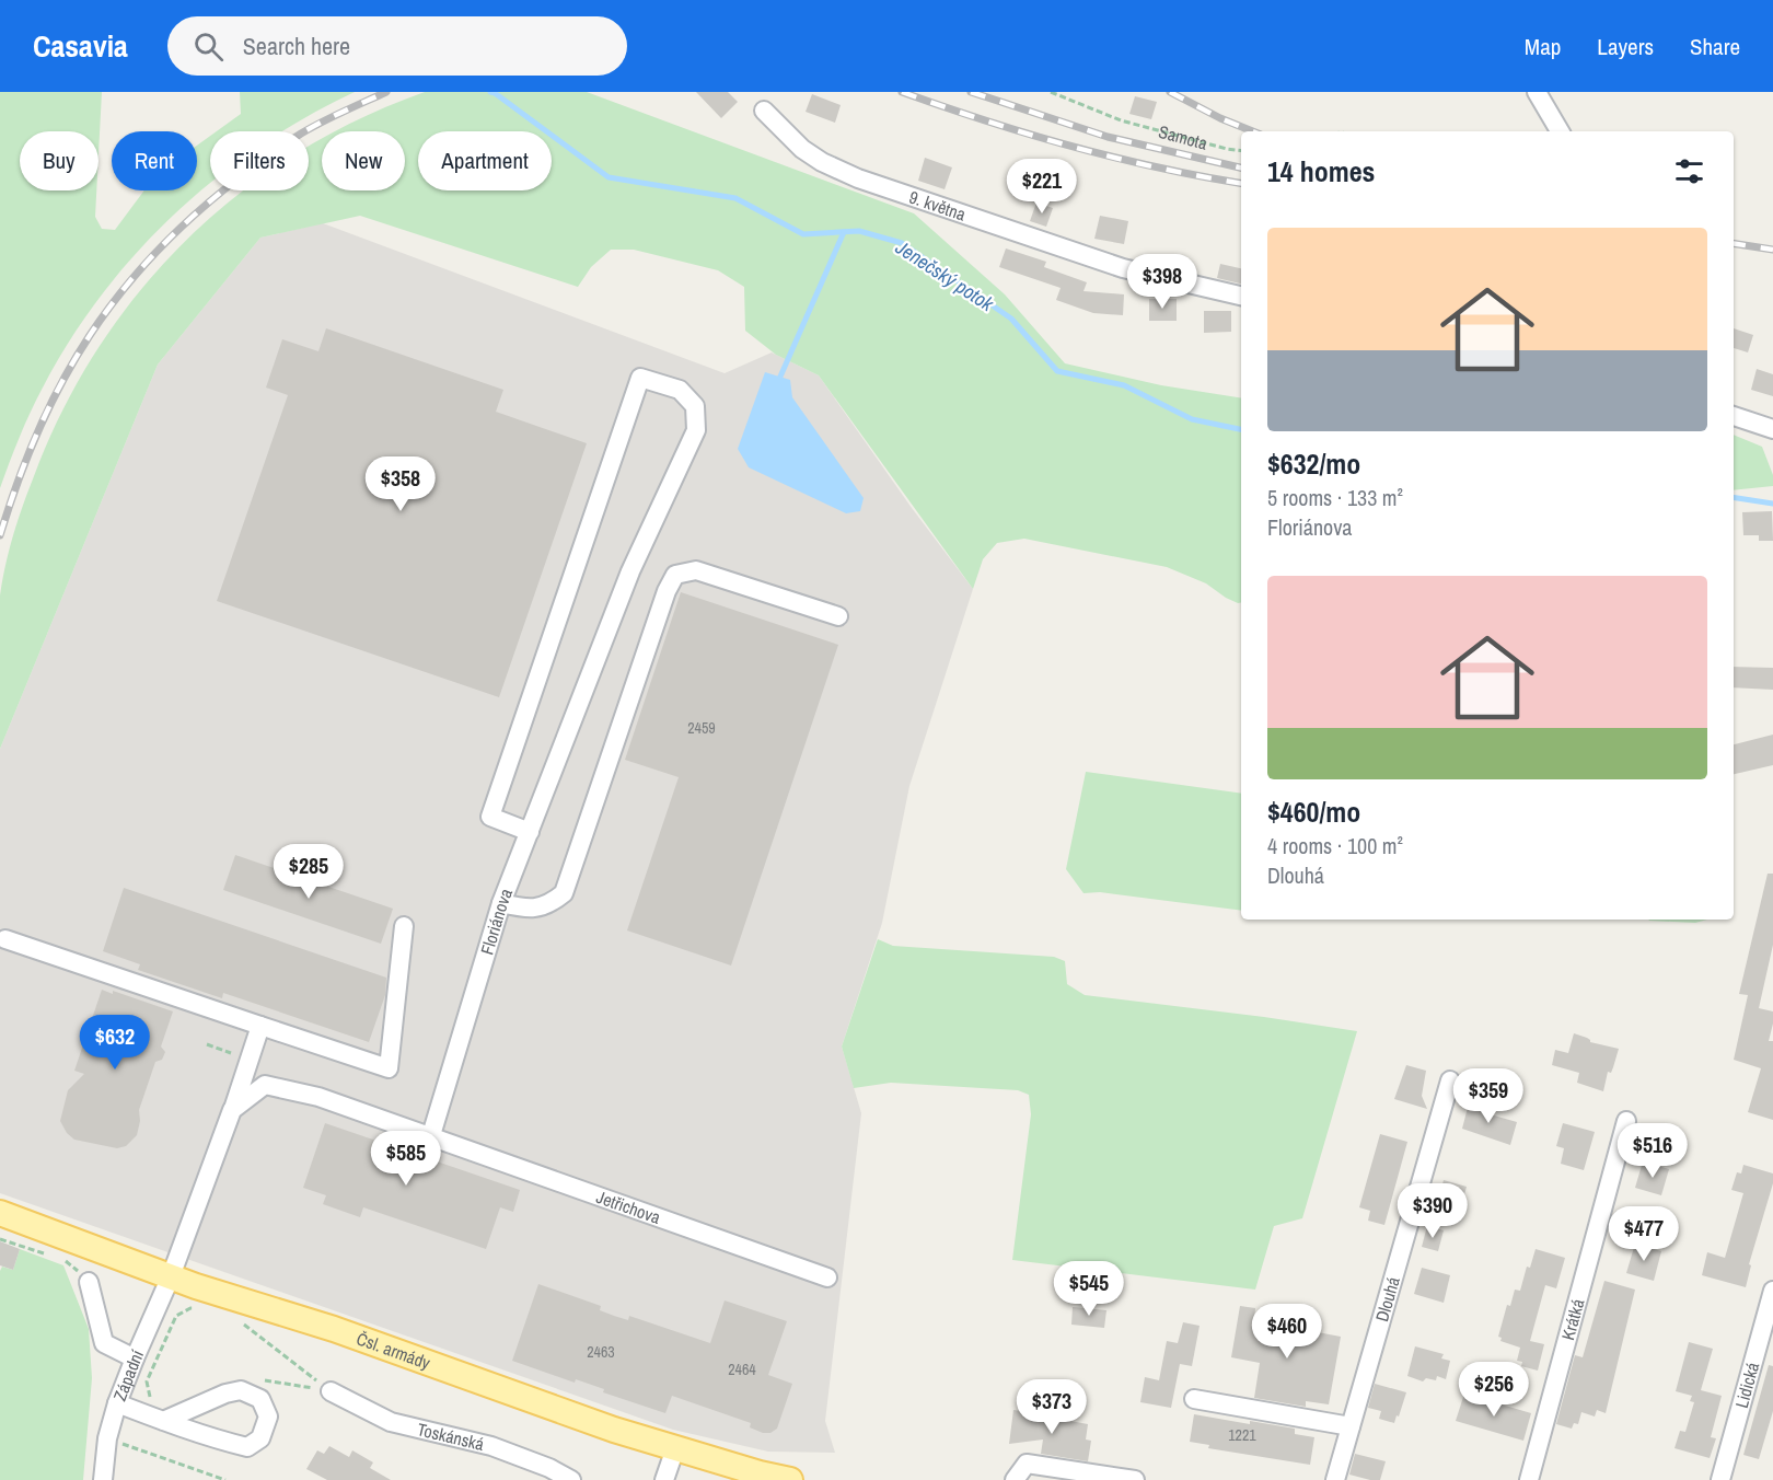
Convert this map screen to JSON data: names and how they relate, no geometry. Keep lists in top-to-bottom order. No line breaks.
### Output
{"streets":{"main road":["Čsl. armády"],"street":["9. května","Floriánova","Jetřichova","Dlouhá","Krátká","Západní","Lidická","Toskánská"],"path":["Samota"]},"crossings":[["Floriánova","Jetřichova"],["Čsl. armády","Západní"]],"water":["Jenečský potok"],"house_numbers":["2459","2463","2464","1221"],"page":{"header":"Casavia","search":"Search here","nav":["Map","Layers","Share"],"chip":["Buy","Rent","Filters","New","Apartment"],"heading":"14 homes","price":["$221","$398","$358","$285","$632","$359","$516","$585","$390","$477","$545","$460","$256","$373"],"list":[{"name":"$632/mo","note":"5 rooms · 133 m² · Floriánova"},{"name":"$460/mo","note":"4 rooms · 100 m² · Dlouhá"}]}}
